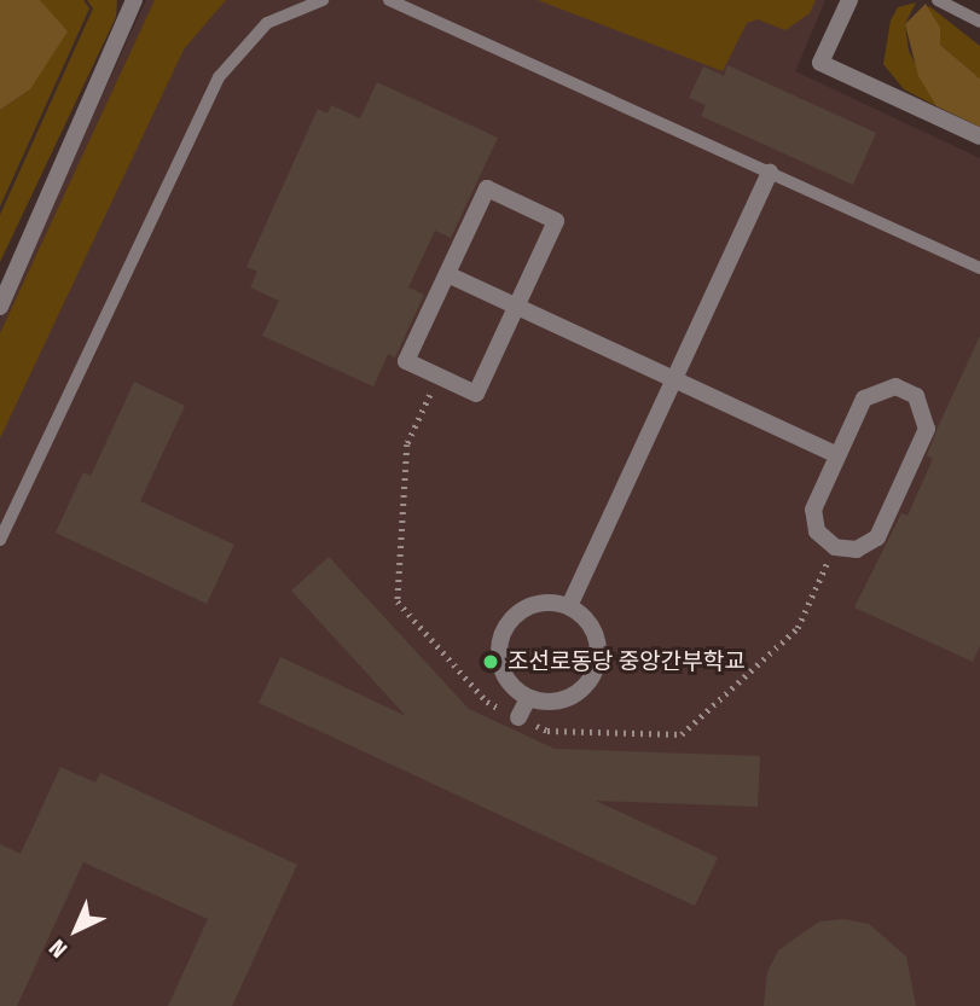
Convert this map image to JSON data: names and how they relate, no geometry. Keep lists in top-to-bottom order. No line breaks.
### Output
{"places":["조선로동당 중앙간부학교"],"north":"bottom left"}
